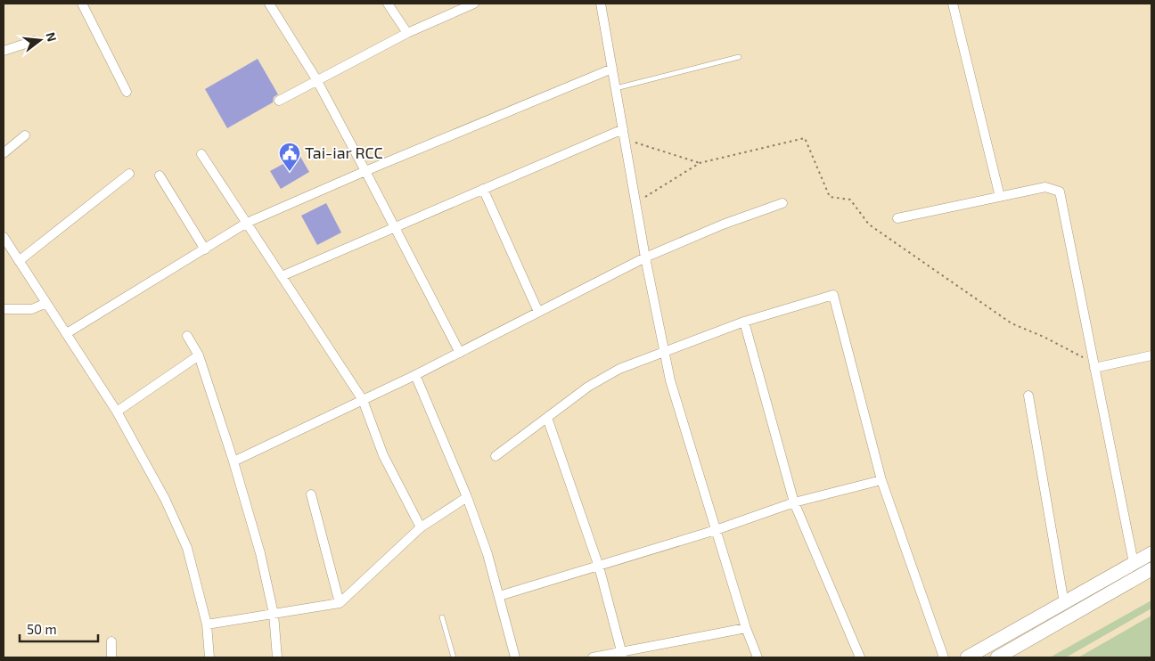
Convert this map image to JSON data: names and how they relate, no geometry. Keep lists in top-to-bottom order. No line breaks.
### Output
{"places":{"public building":["Tai-iar RCC"]},"scale_bar":"50 m","north":"right"}
